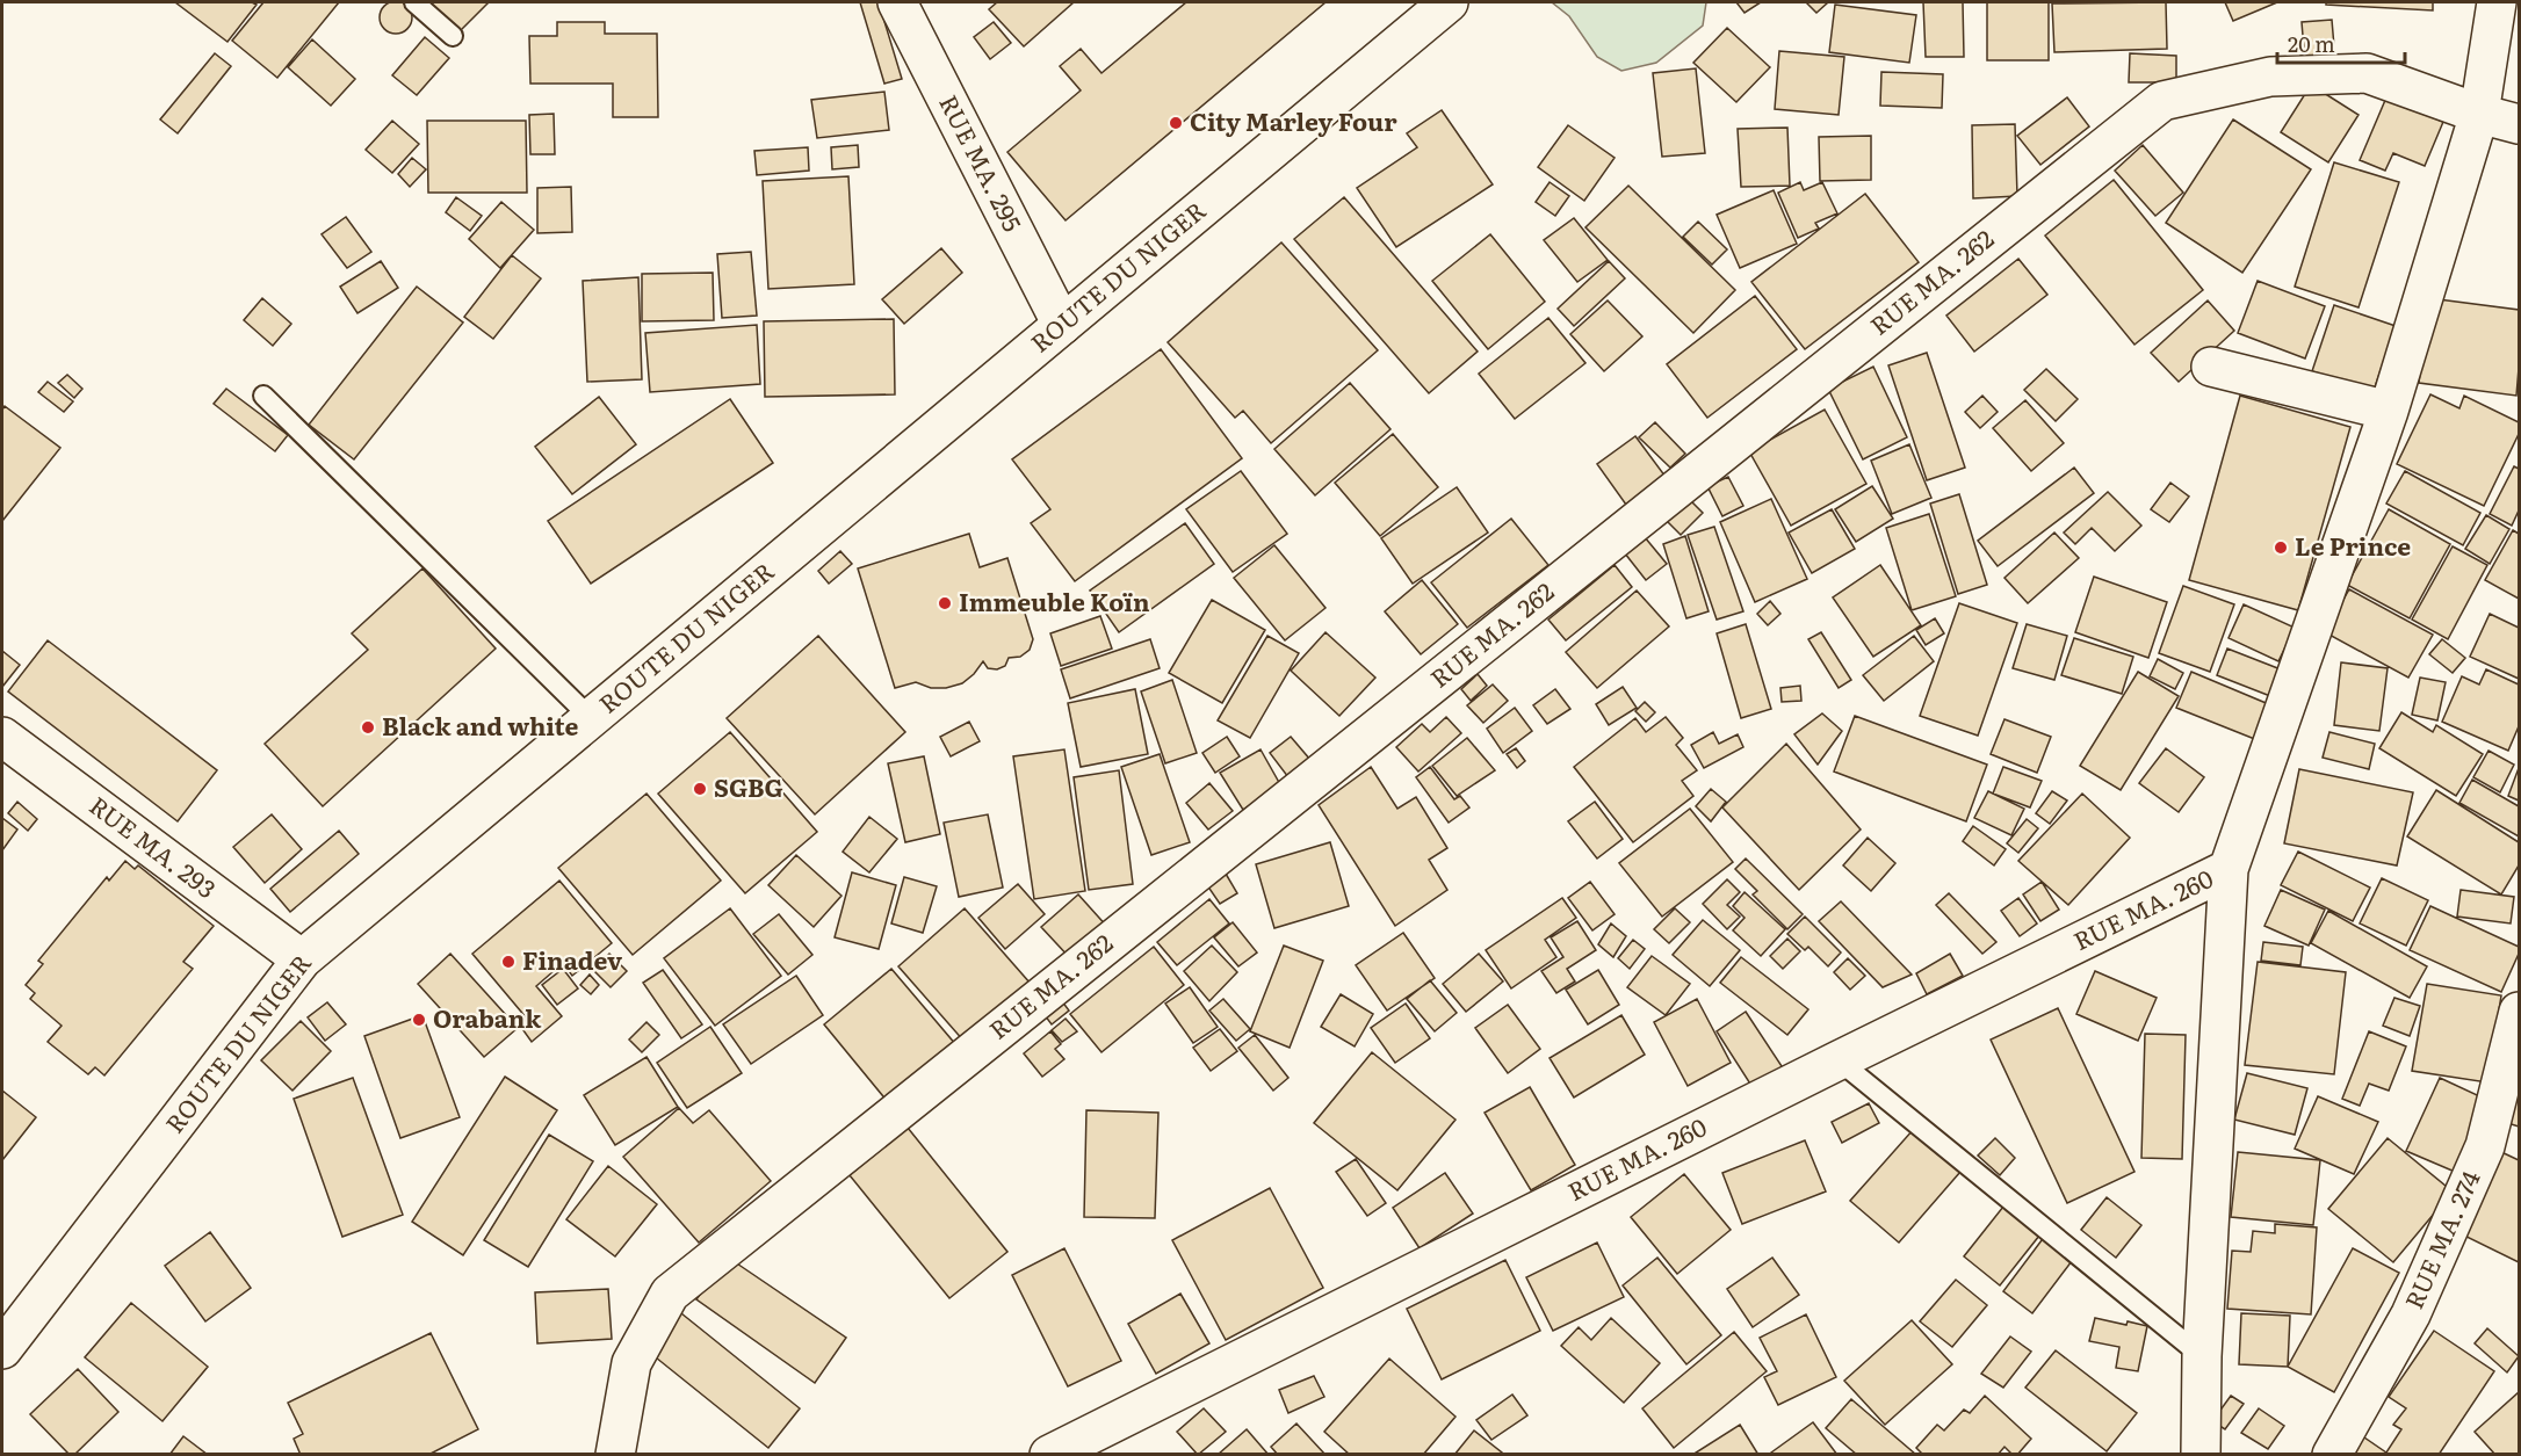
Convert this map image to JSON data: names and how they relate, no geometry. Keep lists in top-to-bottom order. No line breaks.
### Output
{"streets":{"street":["RUE MA. 295","ROUTE DU NIGER","RUE MA. 262","RUE MA. 293","RUE MA. 260","RUE MA. 274"]},"crossings":[["RUE MA. 295","ROUTE DU NIGER"],["ROUTE DU NIGER","RUE MA. 293"]],"places":["City Marley Four","Le Prince","Immeuble Koïn","Black and white","SGBG","Finadev","Orabank"],"scale_bar":"20 m"}
